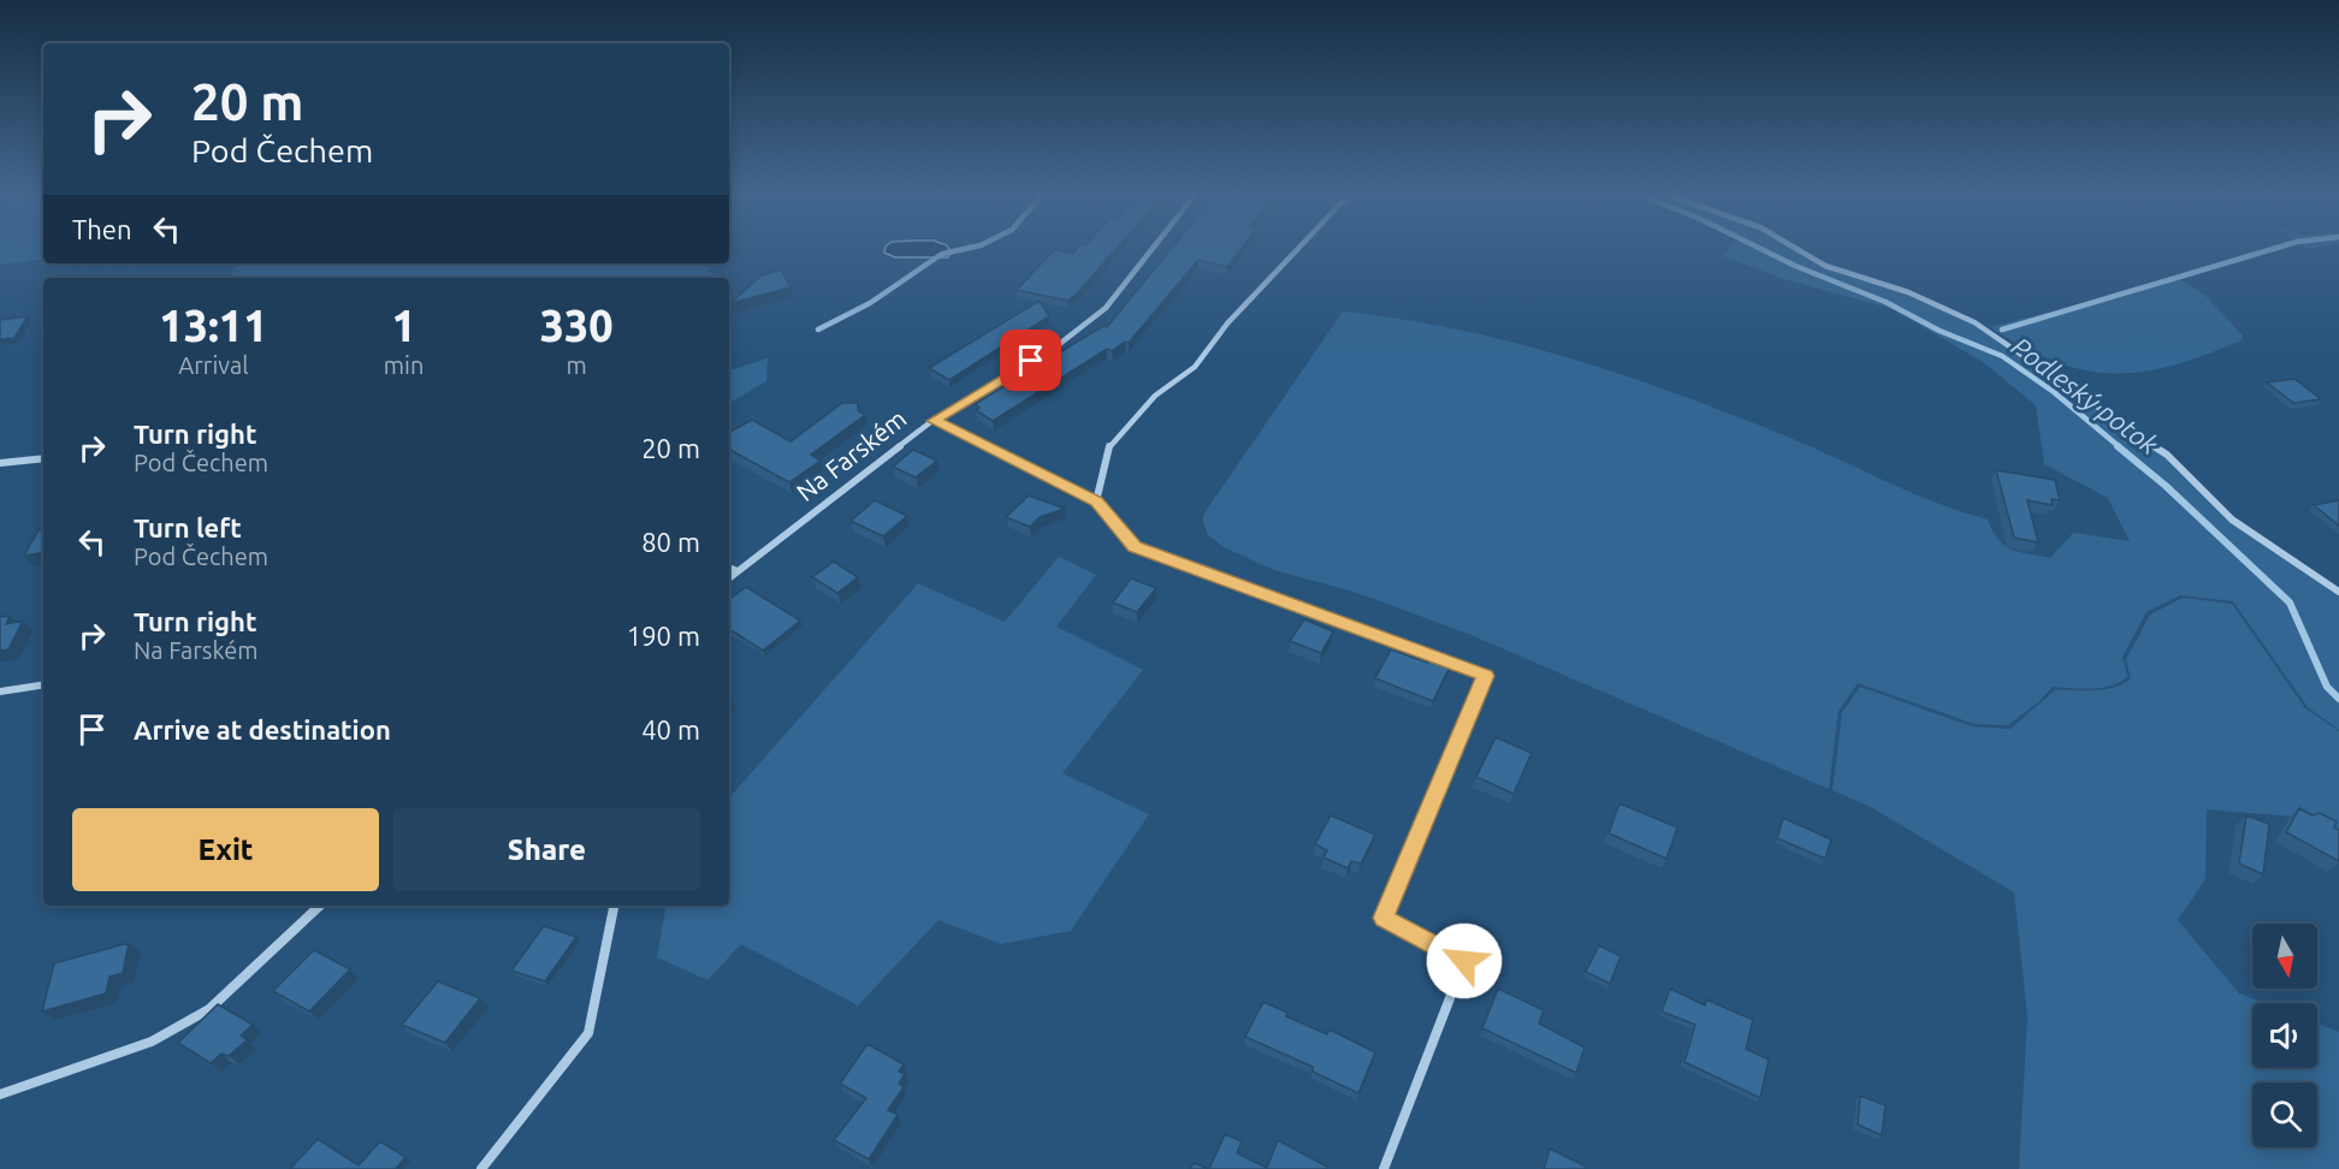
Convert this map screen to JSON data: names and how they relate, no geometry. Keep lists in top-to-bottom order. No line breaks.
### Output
{"streets":{"street":["Na Farském"]},"water":["Podleský potok"],"north":"bottom","page":{"turn":["20 m","Pod Čechem"],"then":"Then","eta":["13:11","Arrival","1","min","330","m"],"list":[{"name":"Turn right","note":"Pod Čechem","value":"20 m"},{"name":"Turn left","note":"Pod Čechem","value":"80 m"},{"name":"Turn right","note":"Na Farském","value":"190 m"},{"name":"Arrive at destination","value":"40 m"}],"buttons":["Exit","Share"]}}
